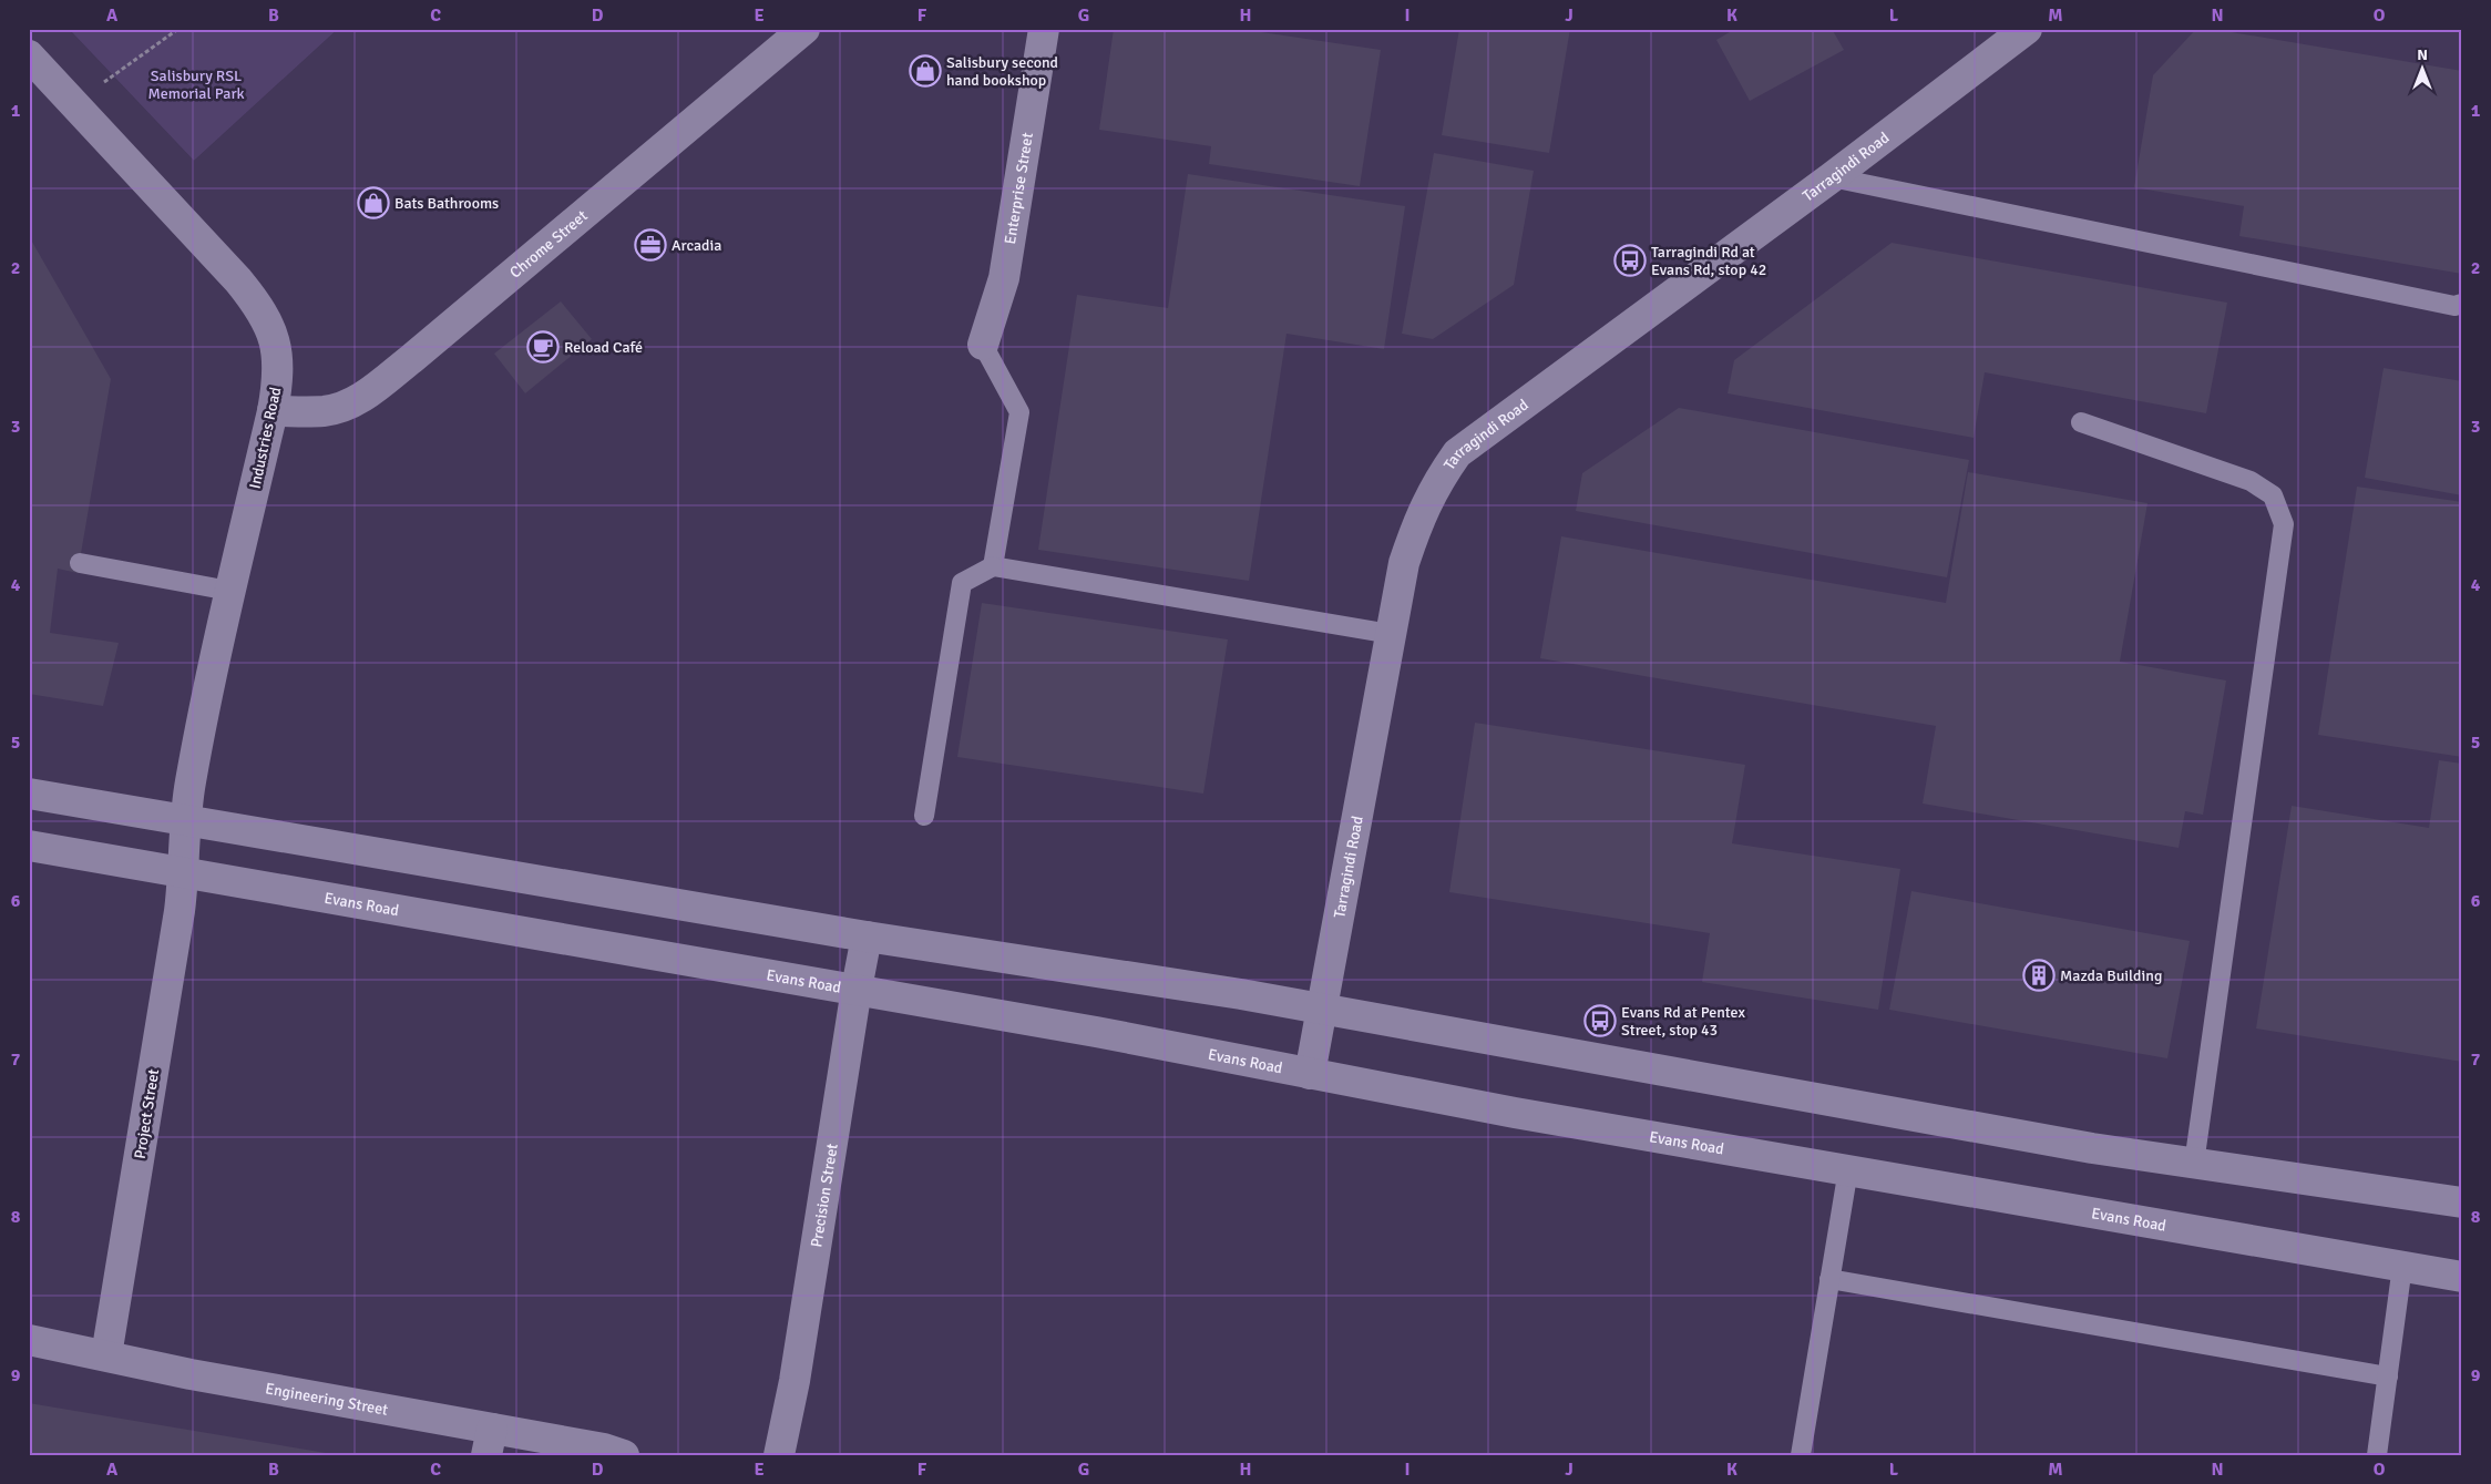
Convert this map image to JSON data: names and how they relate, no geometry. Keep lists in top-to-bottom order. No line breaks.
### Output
{"streets":{"main road":["Tarragindi Road","Enterprise Street","Chrome Street","Industries Road","Evans Road","Project Street","Precision Street","Engineering Street"]},"crossings":[["Tarragindi Road","Evans Road"],["Chrome Street","Industries Road"],["Industries Road","Evans Road"],["Industries Road","Project Street"],["Evans Road","Project Street"],["Evans Road","Precision Street"],["Project Street","Engineering Street"]],"parks":["Salisbury RSL Memorial Park"],"places":{"shop":["Salisbury second hand bookshop","Bats Bathrooms"],"office":["Arcadia"],"bus stop":["Tarragindi Rd at Evans Rd, stop 42","Evans Rd at Pentex Street, stop 43"],"cafe":["Reload Café"],"building":["Mazda Building"]},"north":"top","grid":{"columns":["A","B","C","D","E","F","G","H","I","J","K","L","M","N","O"],"rows":["1","2","3","4","5","6","7","8","9"]}}
